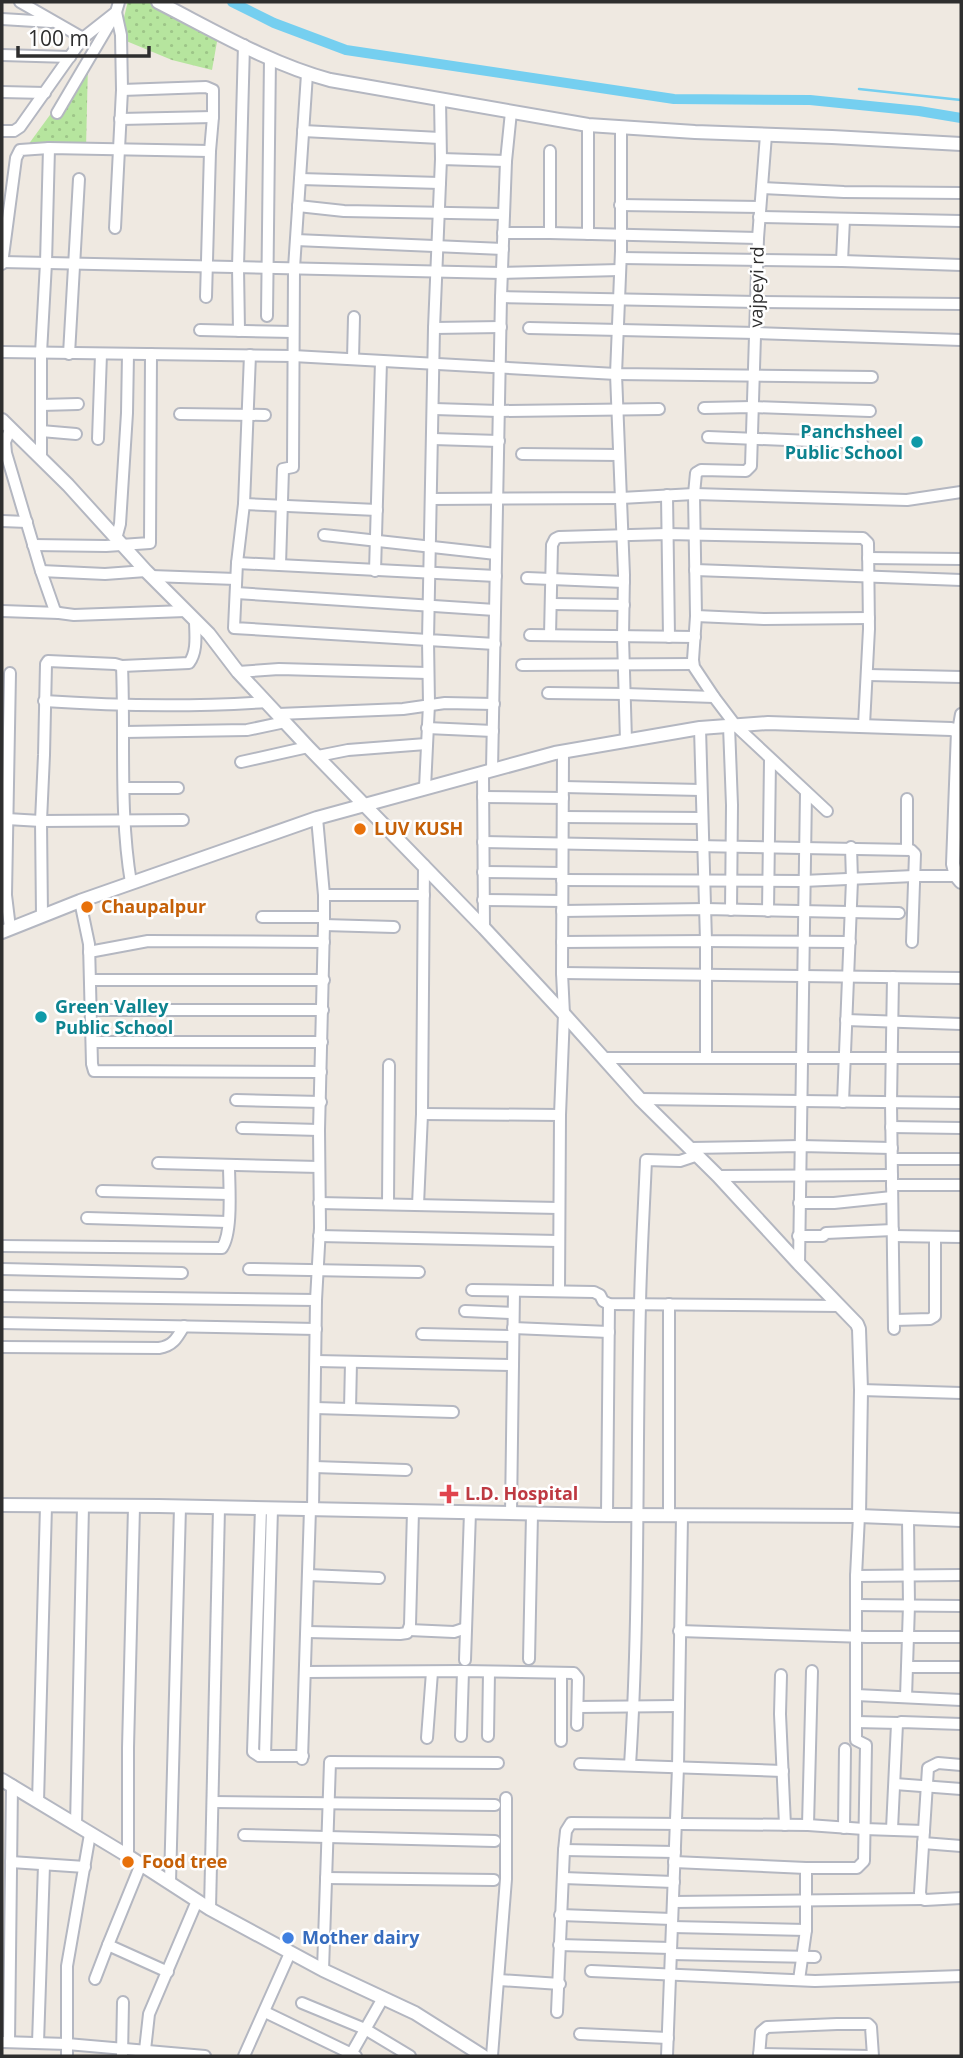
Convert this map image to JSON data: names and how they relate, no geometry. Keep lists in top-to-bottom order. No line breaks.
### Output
{"streets":{"street":["vajpeyi rd"]},"places":{"other":["Panchsheel Public School","LUV KUSH","Chaupalpur","Green Valley Public School","Food tree","Mother dairy"],"health":["L.D. Hospital"]},"scale_bar":"100 m"}
